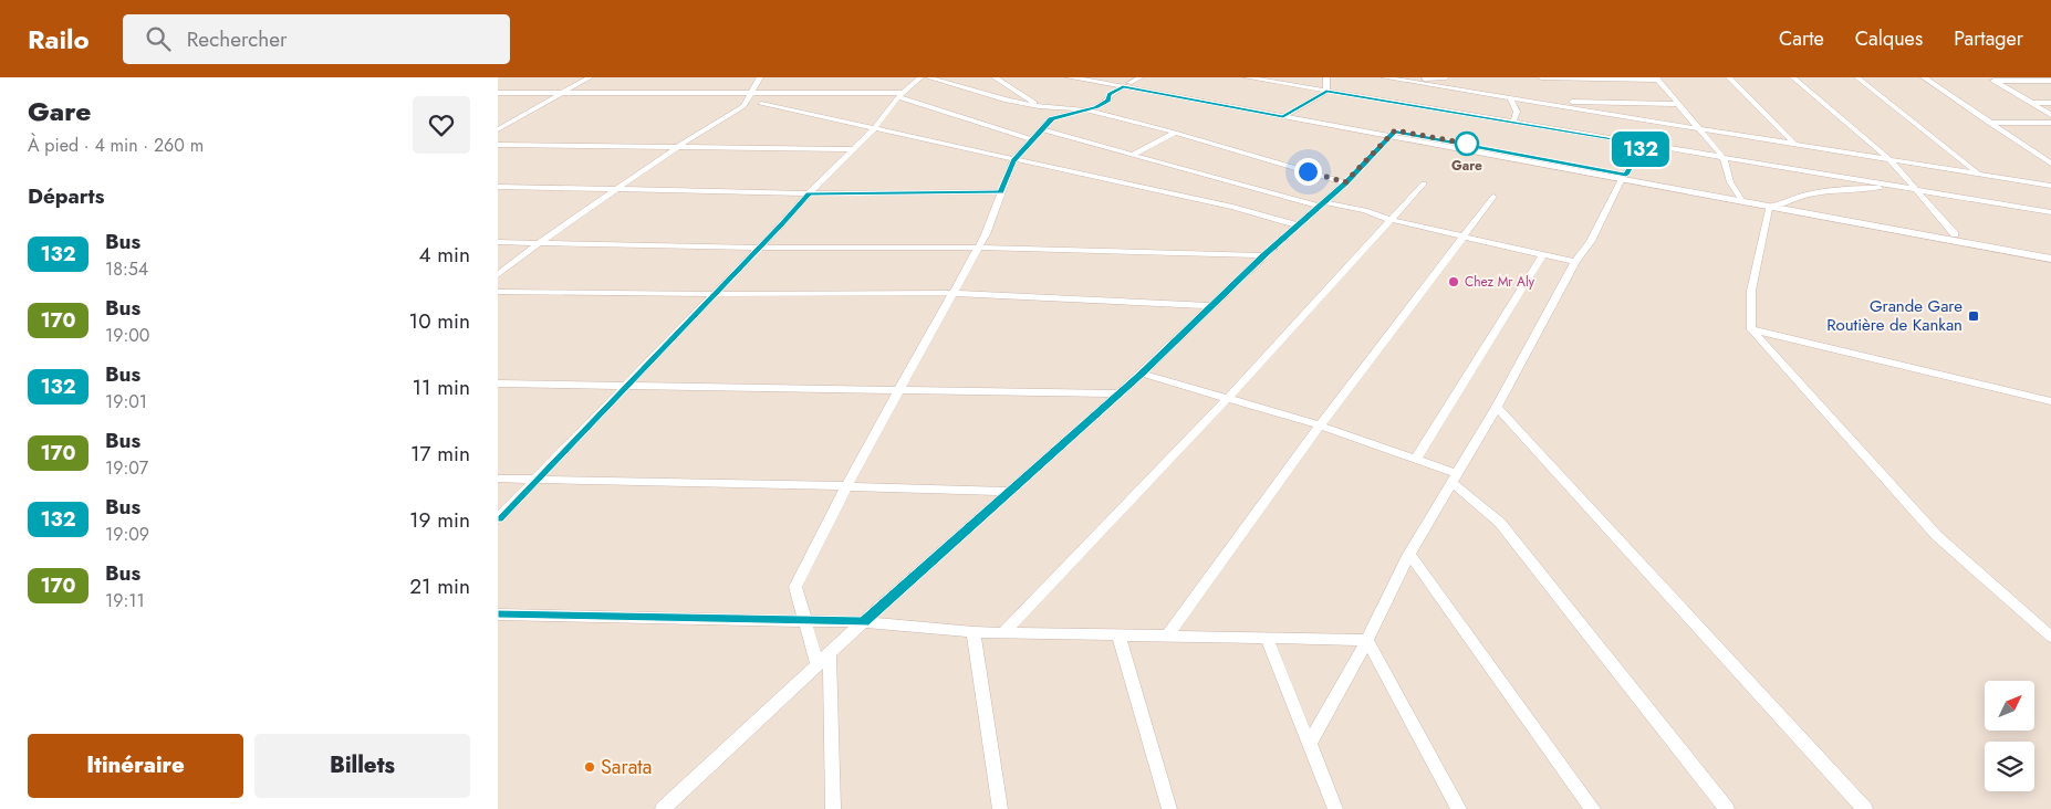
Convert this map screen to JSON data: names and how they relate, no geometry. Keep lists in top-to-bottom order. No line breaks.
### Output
{"places":{"other":["Gare","Chez Mr Aly","Sarata"],"transit":["Grande Gare Routière de Kankan"]},"lines":["bus line 132"],"north":"top right","page":{"header":"Railo","search":"Rechercher","nav":["Carte","Calques","Partager"],"heading":[["Gare","À pied · 4 min · 260 m"],"Départs"],"on_map":"132","list":[{"mark":"132","name":"Bus","note":"18:54","value":"4 min"},{"mark":"170","name":"Bus","note":"19:00","value":"10 min"},{"mark":"132","name":"Bus","note":"19:01","value":"11 min"},{"mark":"170","name":"Bus","note":"19:07","value":"17 min"},{"mark":"132","name":"Bus","note":"19:09","value":"19 min"},{"mark":"170","name":"Bus","note":"19:11","value":"21 min"}],"buttons":["Itinéraire","Billets"]}}
